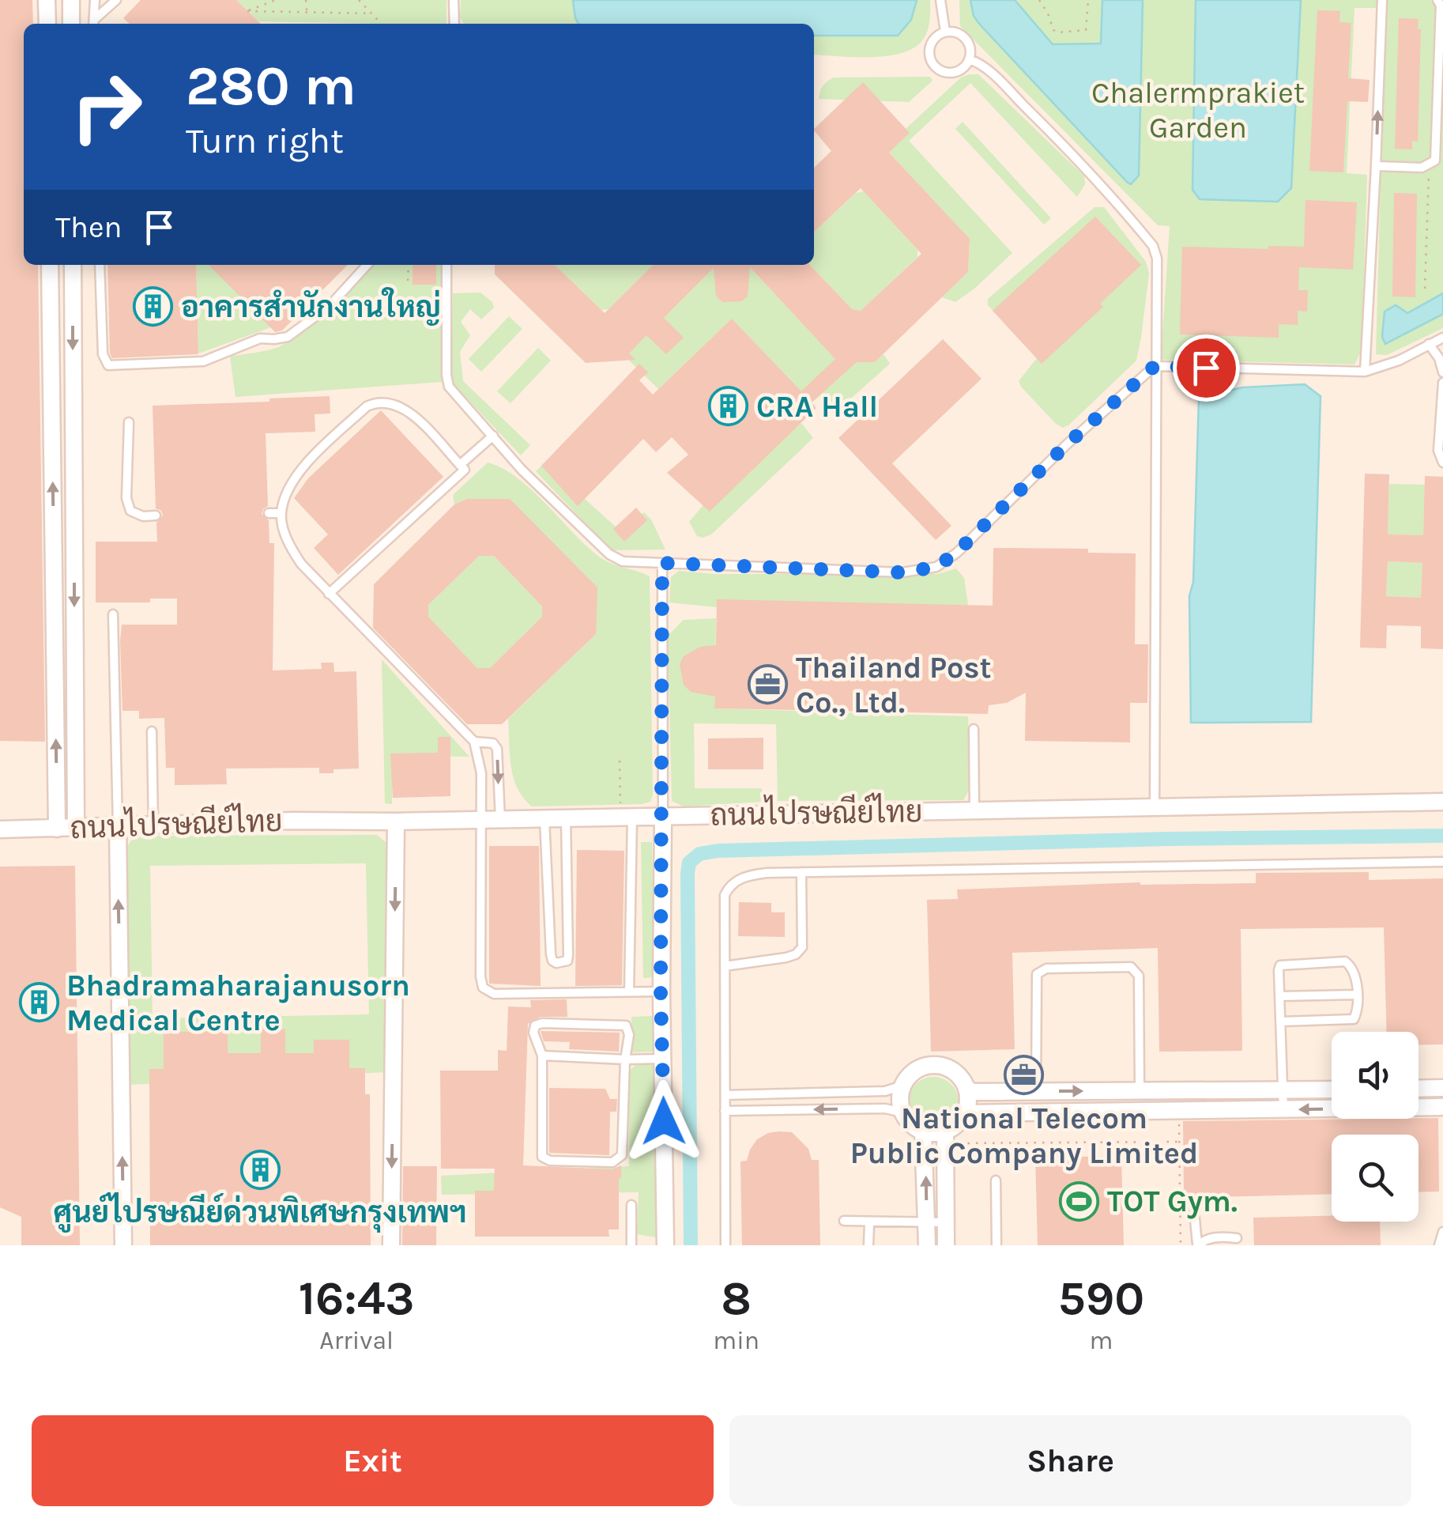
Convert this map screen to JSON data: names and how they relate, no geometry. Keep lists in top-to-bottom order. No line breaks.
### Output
{"streets":{"street":["ถนนไปรษณีย์ไทย"]},"parks":["Chalermprakiet Garden"],"places":{"building":["อาคารสำนักงานใหญ่","CRA Hall","Bhadramaharajanusorn Medical Centre","ศูนย์ไปรษณีย์ด่วนพิเศษกรุงเทพฯ"],"office":["Thailand Post Co., Ltd.","National Telecom Public Company Limited"],"sports":["TOT Gym."]},"page":{"turn":["280 m","Turn right"],"then":"Then","eta":["16:43","Arrival","8","min","590","m"],"buttons":["Exit","Share"]}}
